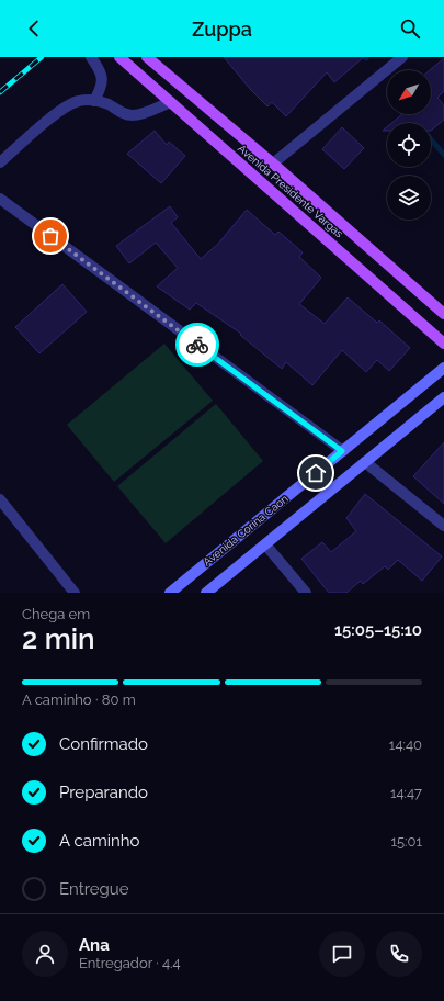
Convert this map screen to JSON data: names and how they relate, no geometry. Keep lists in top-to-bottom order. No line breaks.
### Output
{"streets":{"main road":["Avenida Presidente Vargas","Avenida Corina Caon"]},"north":"bottom left","page":{"header":"Zuppa","heading":["2 min","Chega em","15:05–15:10"],"panel":["Ana","Entregador · 4.4"],"bar":"A caminho · 80 m","list":[["Confirmado","14:40"],["Preparando","14:47"],["A caminho","15:01"],"Entregue"]}}
